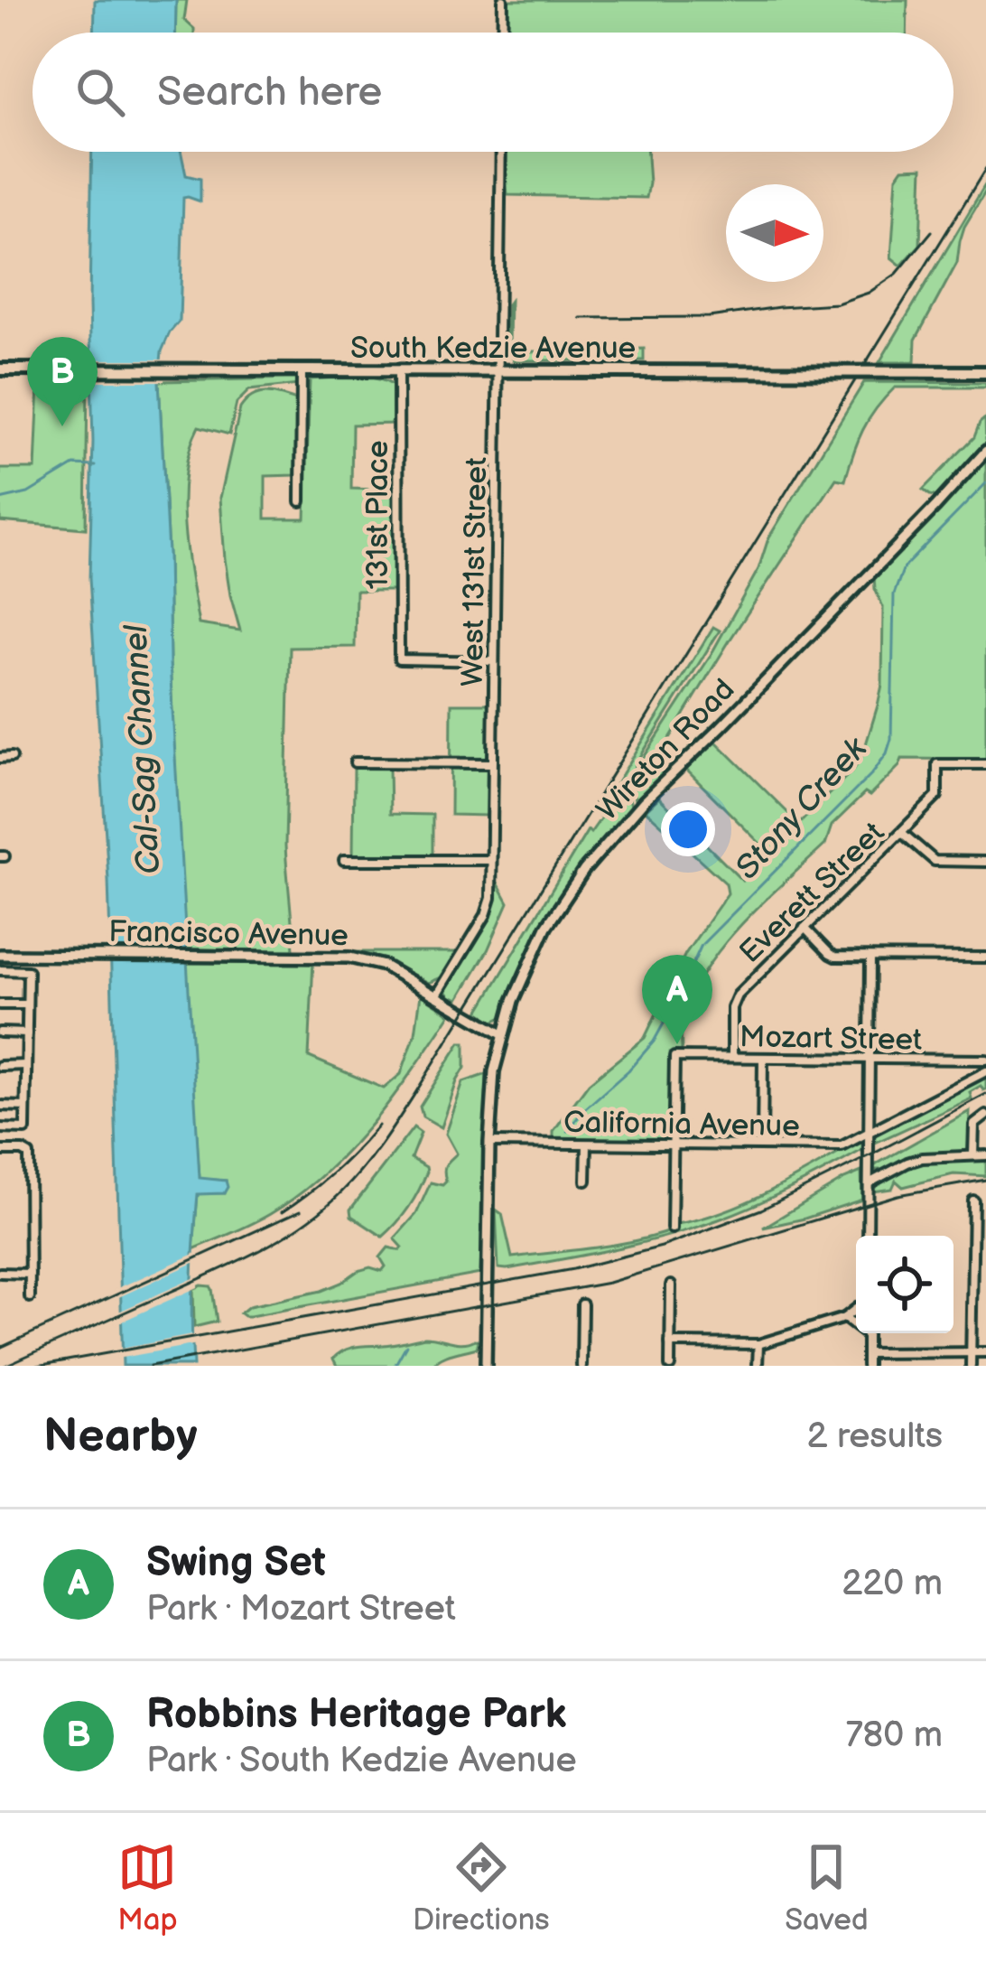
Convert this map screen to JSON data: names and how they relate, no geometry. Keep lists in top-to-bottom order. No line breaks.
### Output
{"streets":{"main road":["South Kedzie Avenue"],"street":["131st Place","West 131st Street","Wireton Road","Everett Street","Francisco Avenue","Mozart Street","California Avenue"]},"crossings":[["South Kedzie Avenue","131st Place"],["South Kedzie Avenue","West 131st Street"],["131st Place","West 131st Street"],["West 131st Street","Francisco Avenue"],["Wireton Road","Francisco Avenue"],["Wireton Road","California Avenue"],["Everett Street","Mozart Street"],["Mozart Street","California Avenue"]],"water":["Cal-Sag Channel","Stony Creek"],"north":"right","page":{"search":"Search here","pins":["B","A"],"heading":["Nearby","2 results"],"list":[{"mark":"A","name":"Swing Set","note":"Park · Mozart Street","value":"220 m"},{"mark":"B","name":"Robbins Heritage Park","note":"Park · South Kedzie Avenue","value":"780 m"}],"nav":["Map","Directions","Saved"]}}
